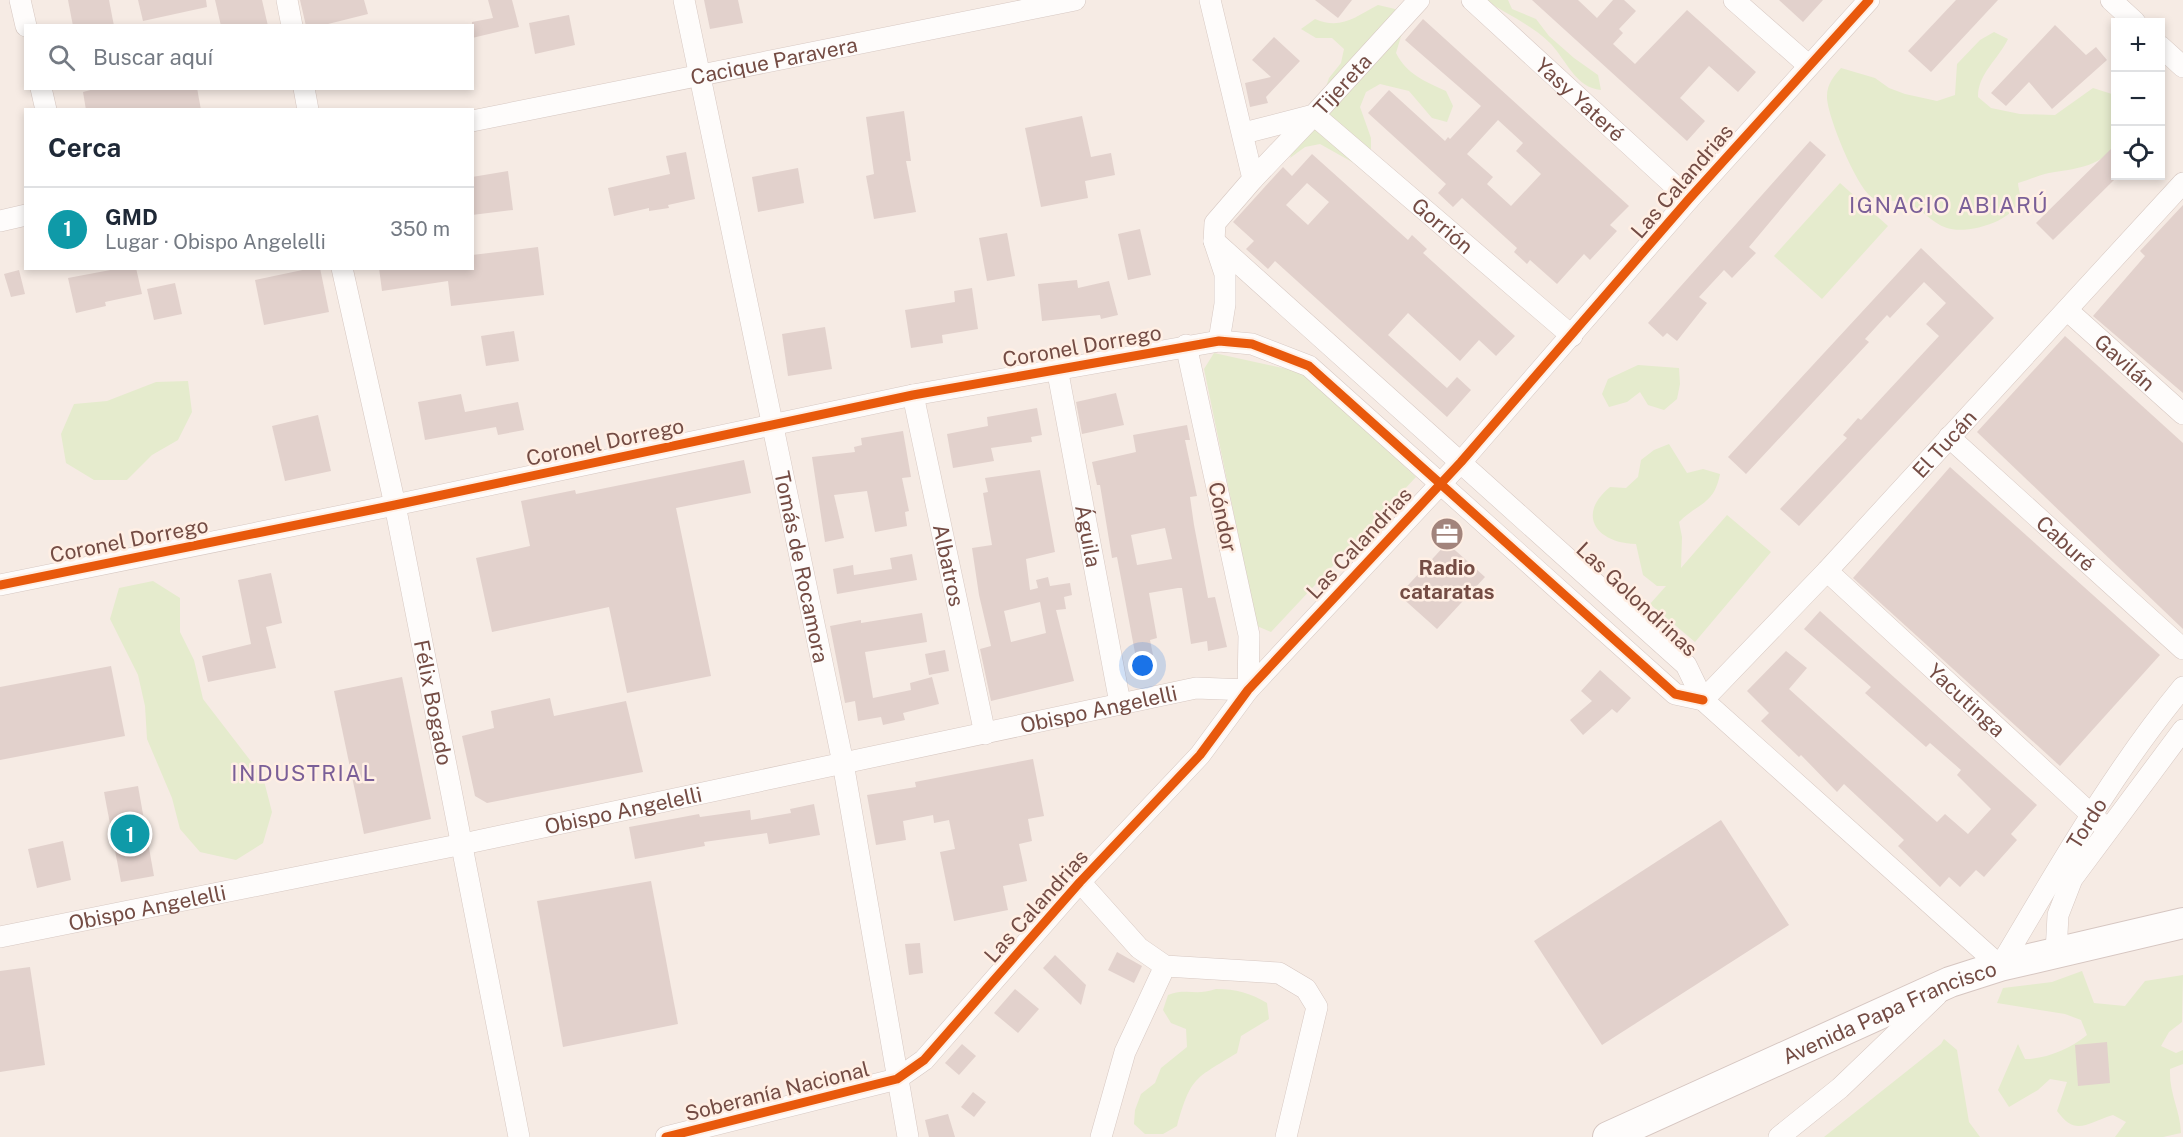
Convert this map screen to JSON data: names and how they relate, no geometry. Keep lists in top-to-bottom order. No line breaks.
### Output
{"streets":{"main road":["Avenida Papa Francisco"],"street":["Cacique Paravera","Tijereta","Yasy Yateré","Las Calandrias","Gorrión","Coronel Dorrego","Gavilán","El Tucán","Cóndor","Águila","Caburé","Albatros","Tomás de Rocamora","Las Golondrinas","Yacutinga","Félix Bogado","Obispo Angelelli","Tordo","Soberanía Nacional"]},"crossings":[["Cacique Paravera","Tomás de Rocamora"],["Tijereta","Gorrión"],["Yasy Yateré","Las Calandrias"],["Las Calandrias","Gorrión"],["Las Calandrias","Cóndor"],["Las Calandrias","Tomás de Rocamora"],["Las Calandrias","Las Golondrinas"],["Las Calandrias","Obispo Angelelli"],["Las Calandrias","Soberanía Nacional"],["Coronel Dorrego","Cóndor"],["Coronel Dorrego","Águila"],["Coronel Dorrego","Albatros"],["Coronel Dorrego","Tomás de Rocamora"],["Coronel Dorrego","Las Golondrinas"],["Coronel Dorrego","Félix Bogado"],["Gavilán","El Tucán"],["El Tucán","Caburé"],["El Tucán","Las Golondrinas"],["El Tucán","Yacutinga"],["Cóndor","Obispo Angelelli"],["Águila","Obispo Angelelli"],["Albatros","Obispo Angelelli"],["Tomás de Rocamora","Obispo Angelelli"],["Tomás de Rocamora","Soberanía Nacional"],["Las Golondrinas","Tordo"],["Las Golondrinas","Avenida Papa Francisco"],["Yacutinga","Tordo"],["Félix Bogado","Obispo Angelelli"],["Tordo","Avenida Papa Francisco"]],"districts":["IGNACIO ABIARÚ","INDUSTRIAL"],"places":{"office":["Radio cataratas"]},"page":{"map_buttons":["+","−"],"search":"Buscar aquí","heading":"Cerca","list":[{"mark":"1","name":"GMD","note":"Lugar · Obispo Angelelli","value":"350 m"}],"pins":"1"}}
